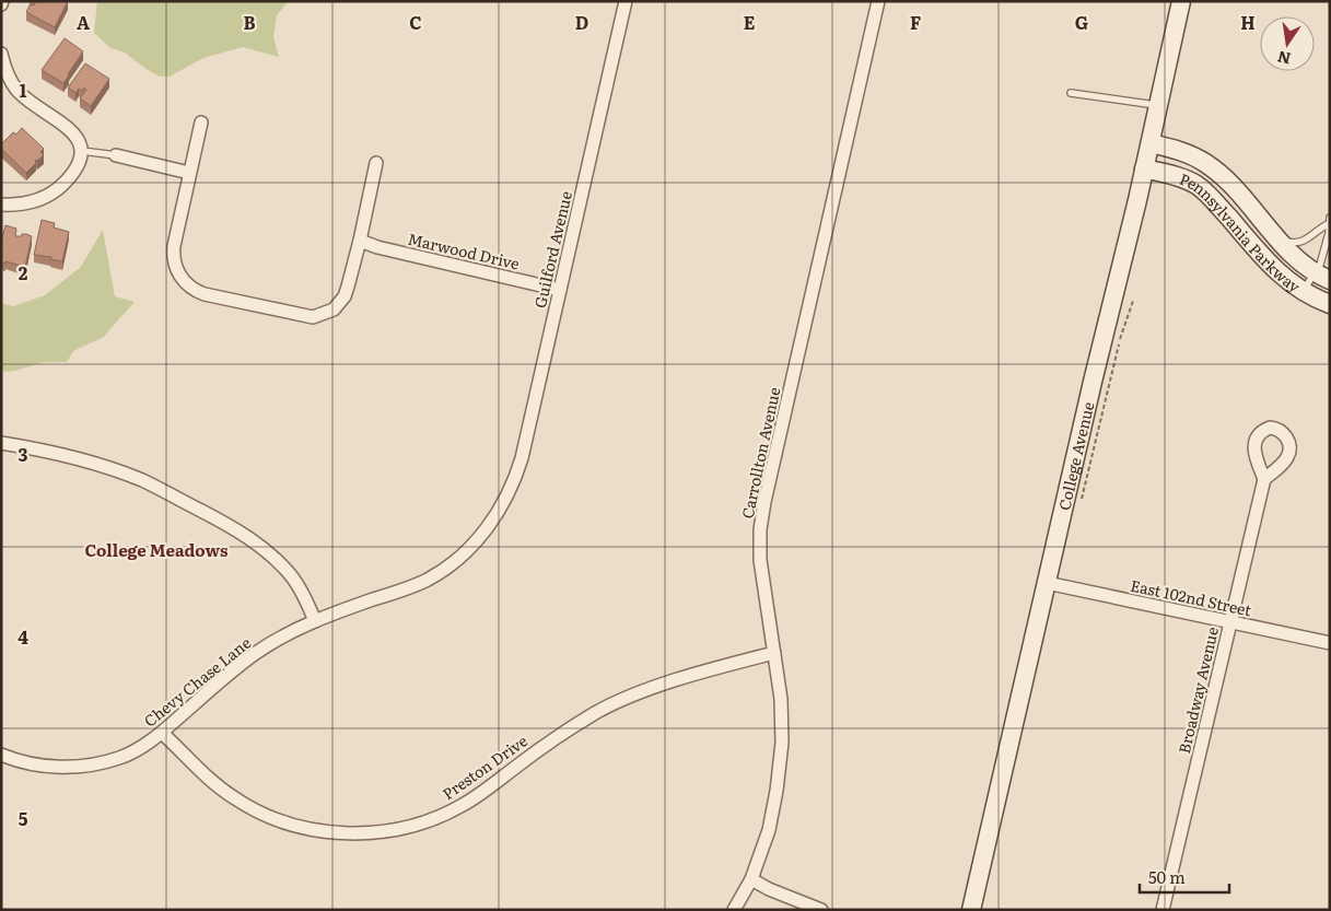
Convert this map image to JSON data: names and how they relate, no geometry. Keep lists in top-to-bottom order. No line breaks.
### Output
{"streets":{"main road":["Pennsylvania Parkway","College Avenue"],"street":["Guilford Avenue","Marwood Drive","Carrollton Avenue","East 102nd Street","Chevy Chase Lane","Broadway Avenue","Preston Drive"]},"crossings":[["Pennsylvania Parkway","College Avenue"],["Guilford Avenue","Marwood Drive"],["Guilford Avenue","Chevy Chase Lane"],["Carrollton Avenue","Preston Drive"],["College Avenue","East 102nd Street"],["East 102nd Street","Broadway Avenue"],["Chevy Chase Lane","Preston Drive"]],"districts":["College Meadows"],"scale_bar":"50 m","north":"bottom","grid":{"columns":["A","B","C","D","E","F","G","H"],"rows":["1","2","3","4","5"]}}
